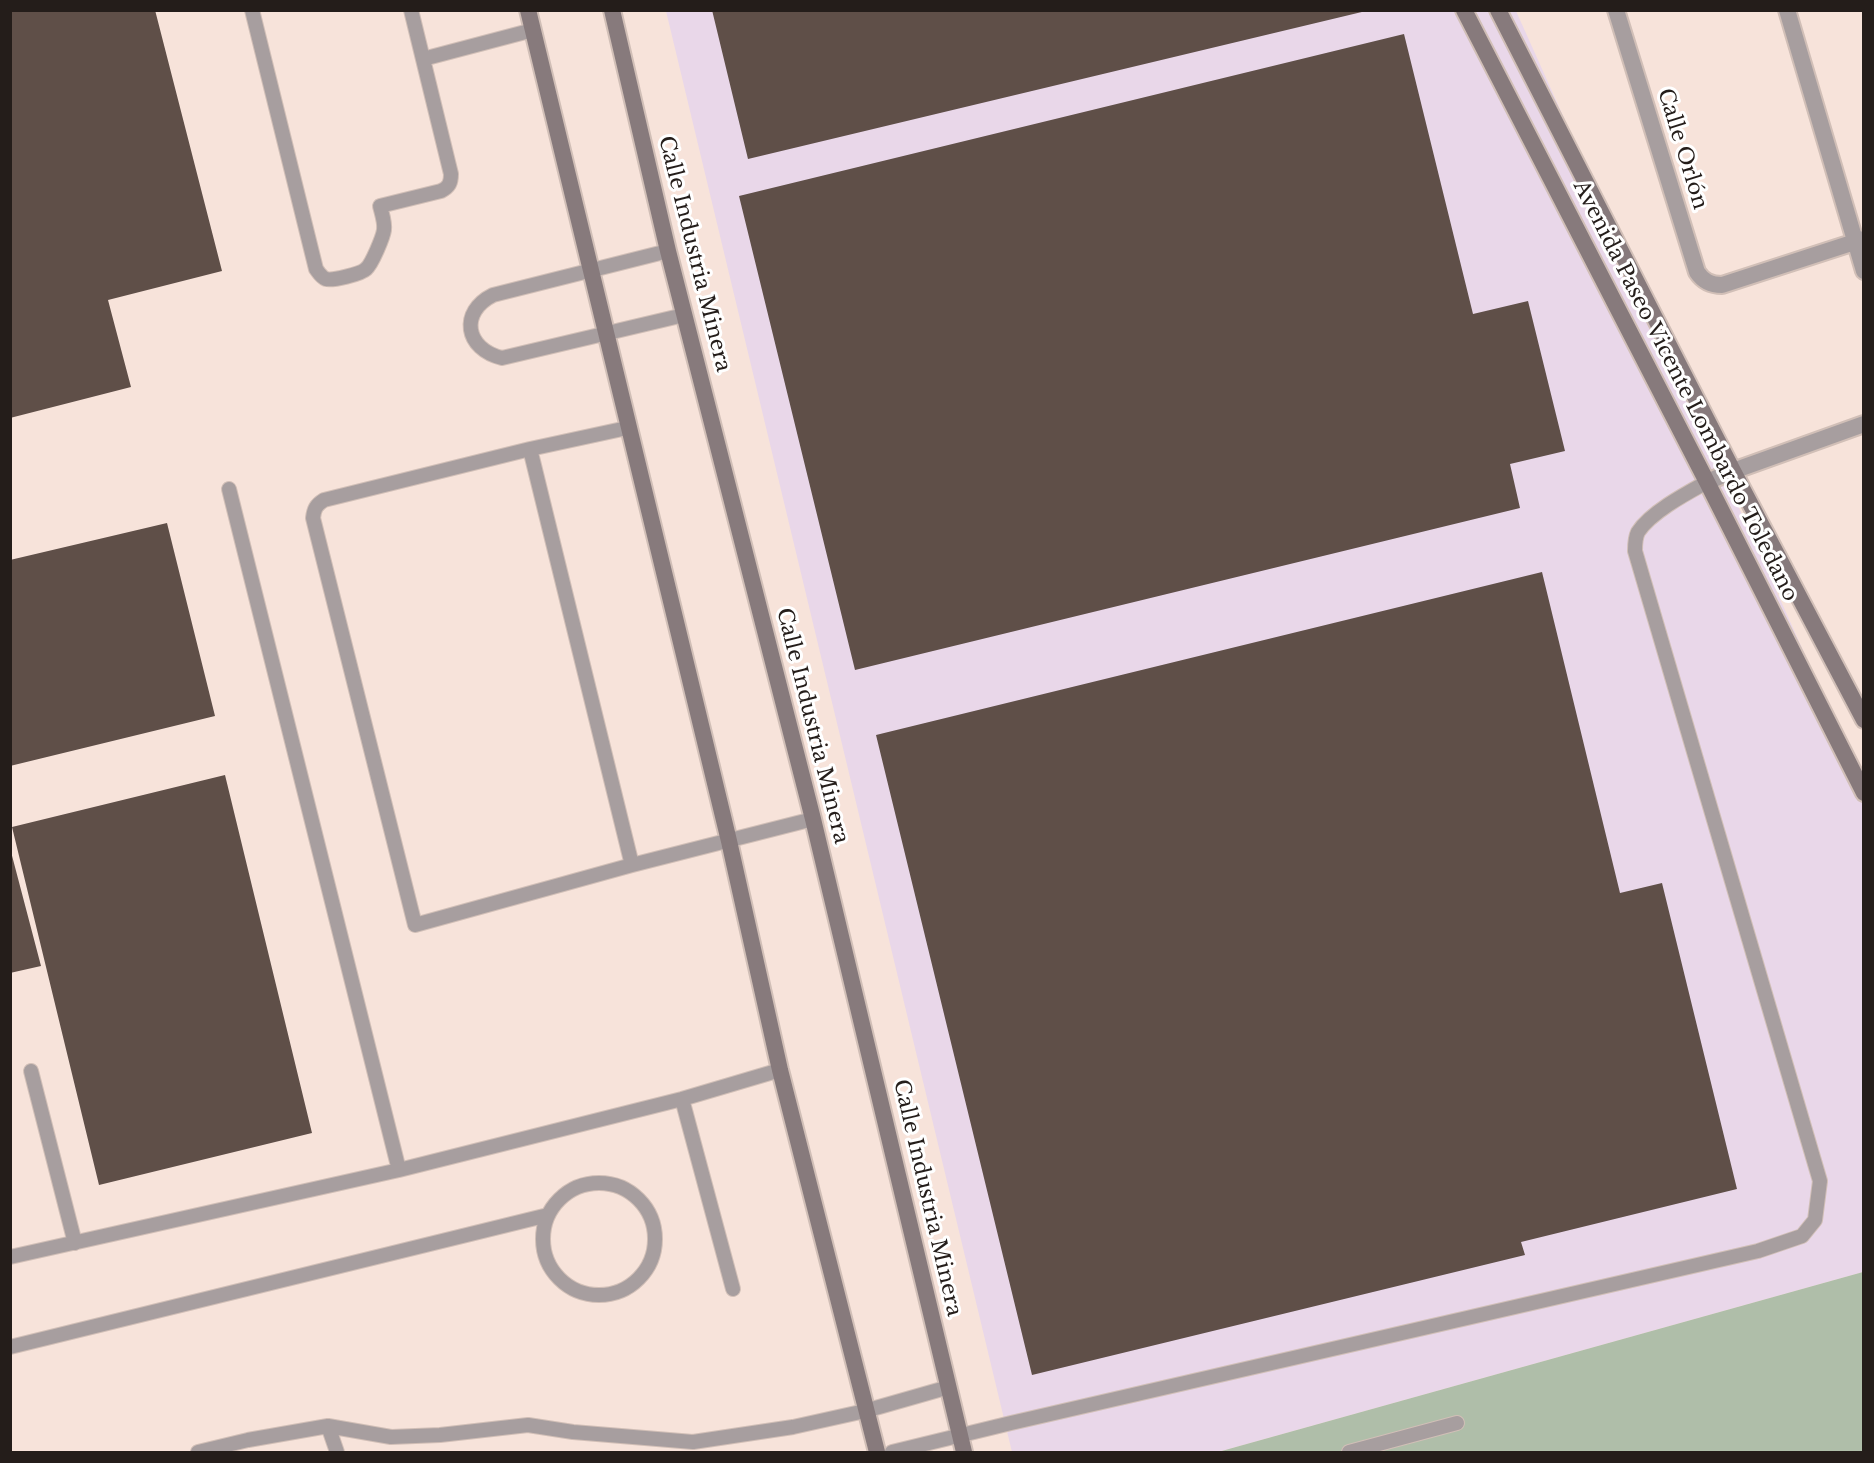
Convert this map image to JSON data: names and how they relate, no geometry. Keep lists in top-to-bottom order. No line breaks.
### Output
{"streets":{"main road":["Calle Industria Minera","Avenida Paseo Vicente Lombardo Toledano"],"street":["Calle Orlón"]}}
